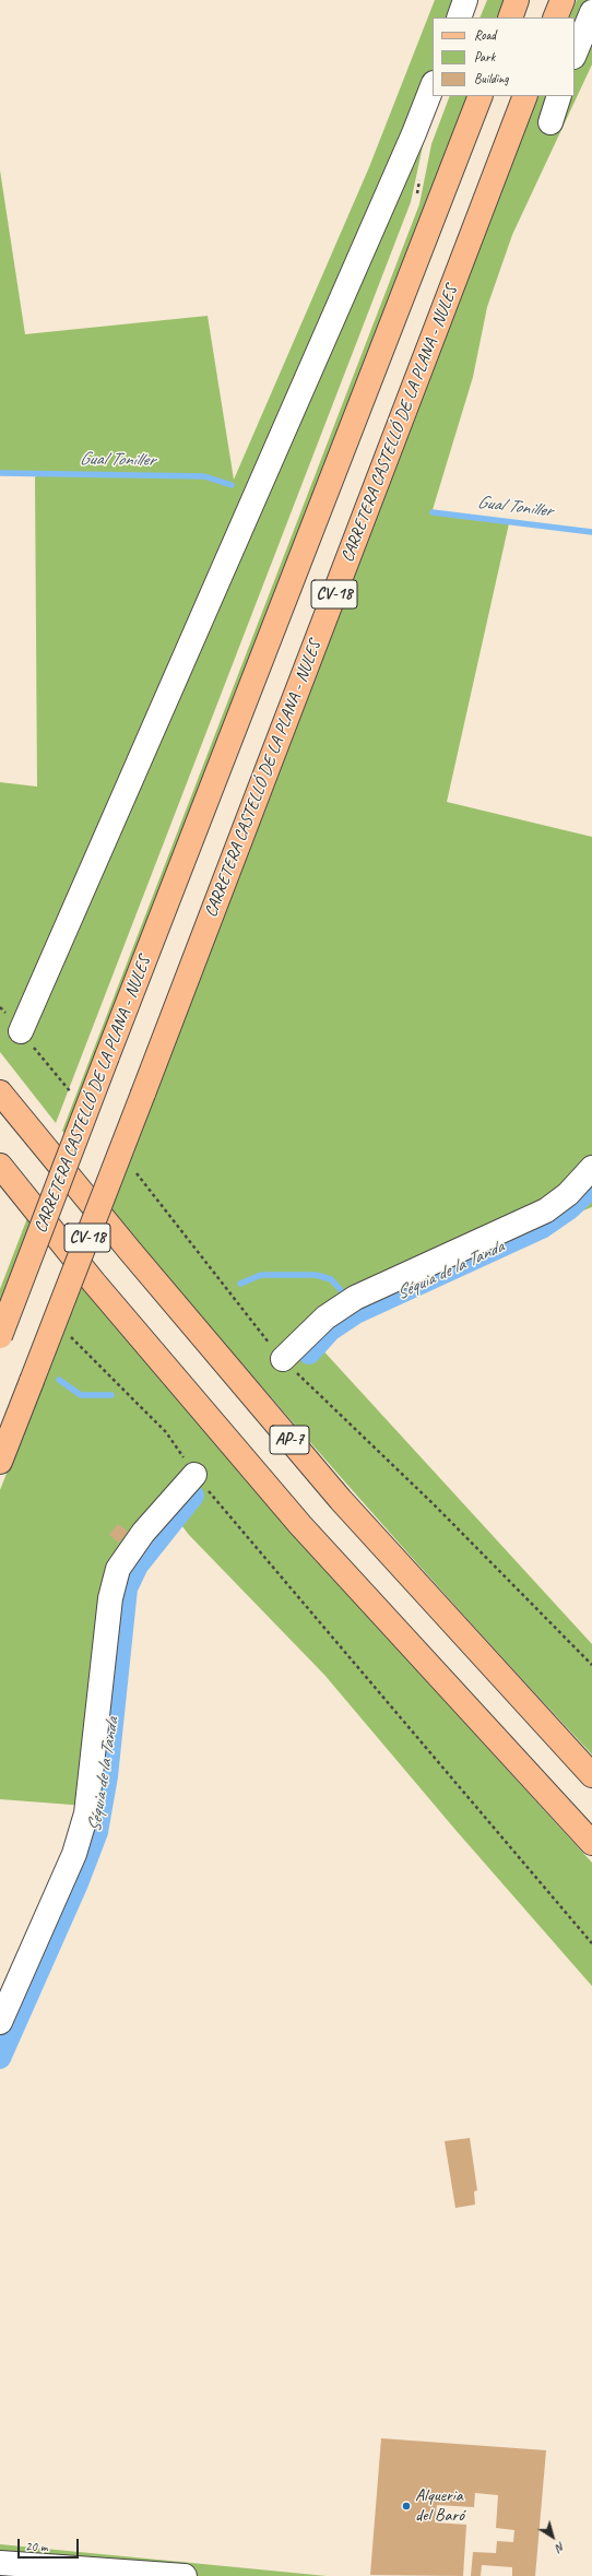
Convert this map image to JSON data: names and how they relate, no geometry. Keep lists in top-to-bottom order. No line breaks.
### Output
{"streets":{"main road":["CARRETERA CASTELLÓ DE LA PLANA - NULES","CV-18","AP-7"]},"water":["Gual Toniller","Séquia de la Tanda"],"places":["Alqueria del Baró"],"legend":["Road","Park","Building"],"scale_bar":"20 m","north":"bottom right"}
